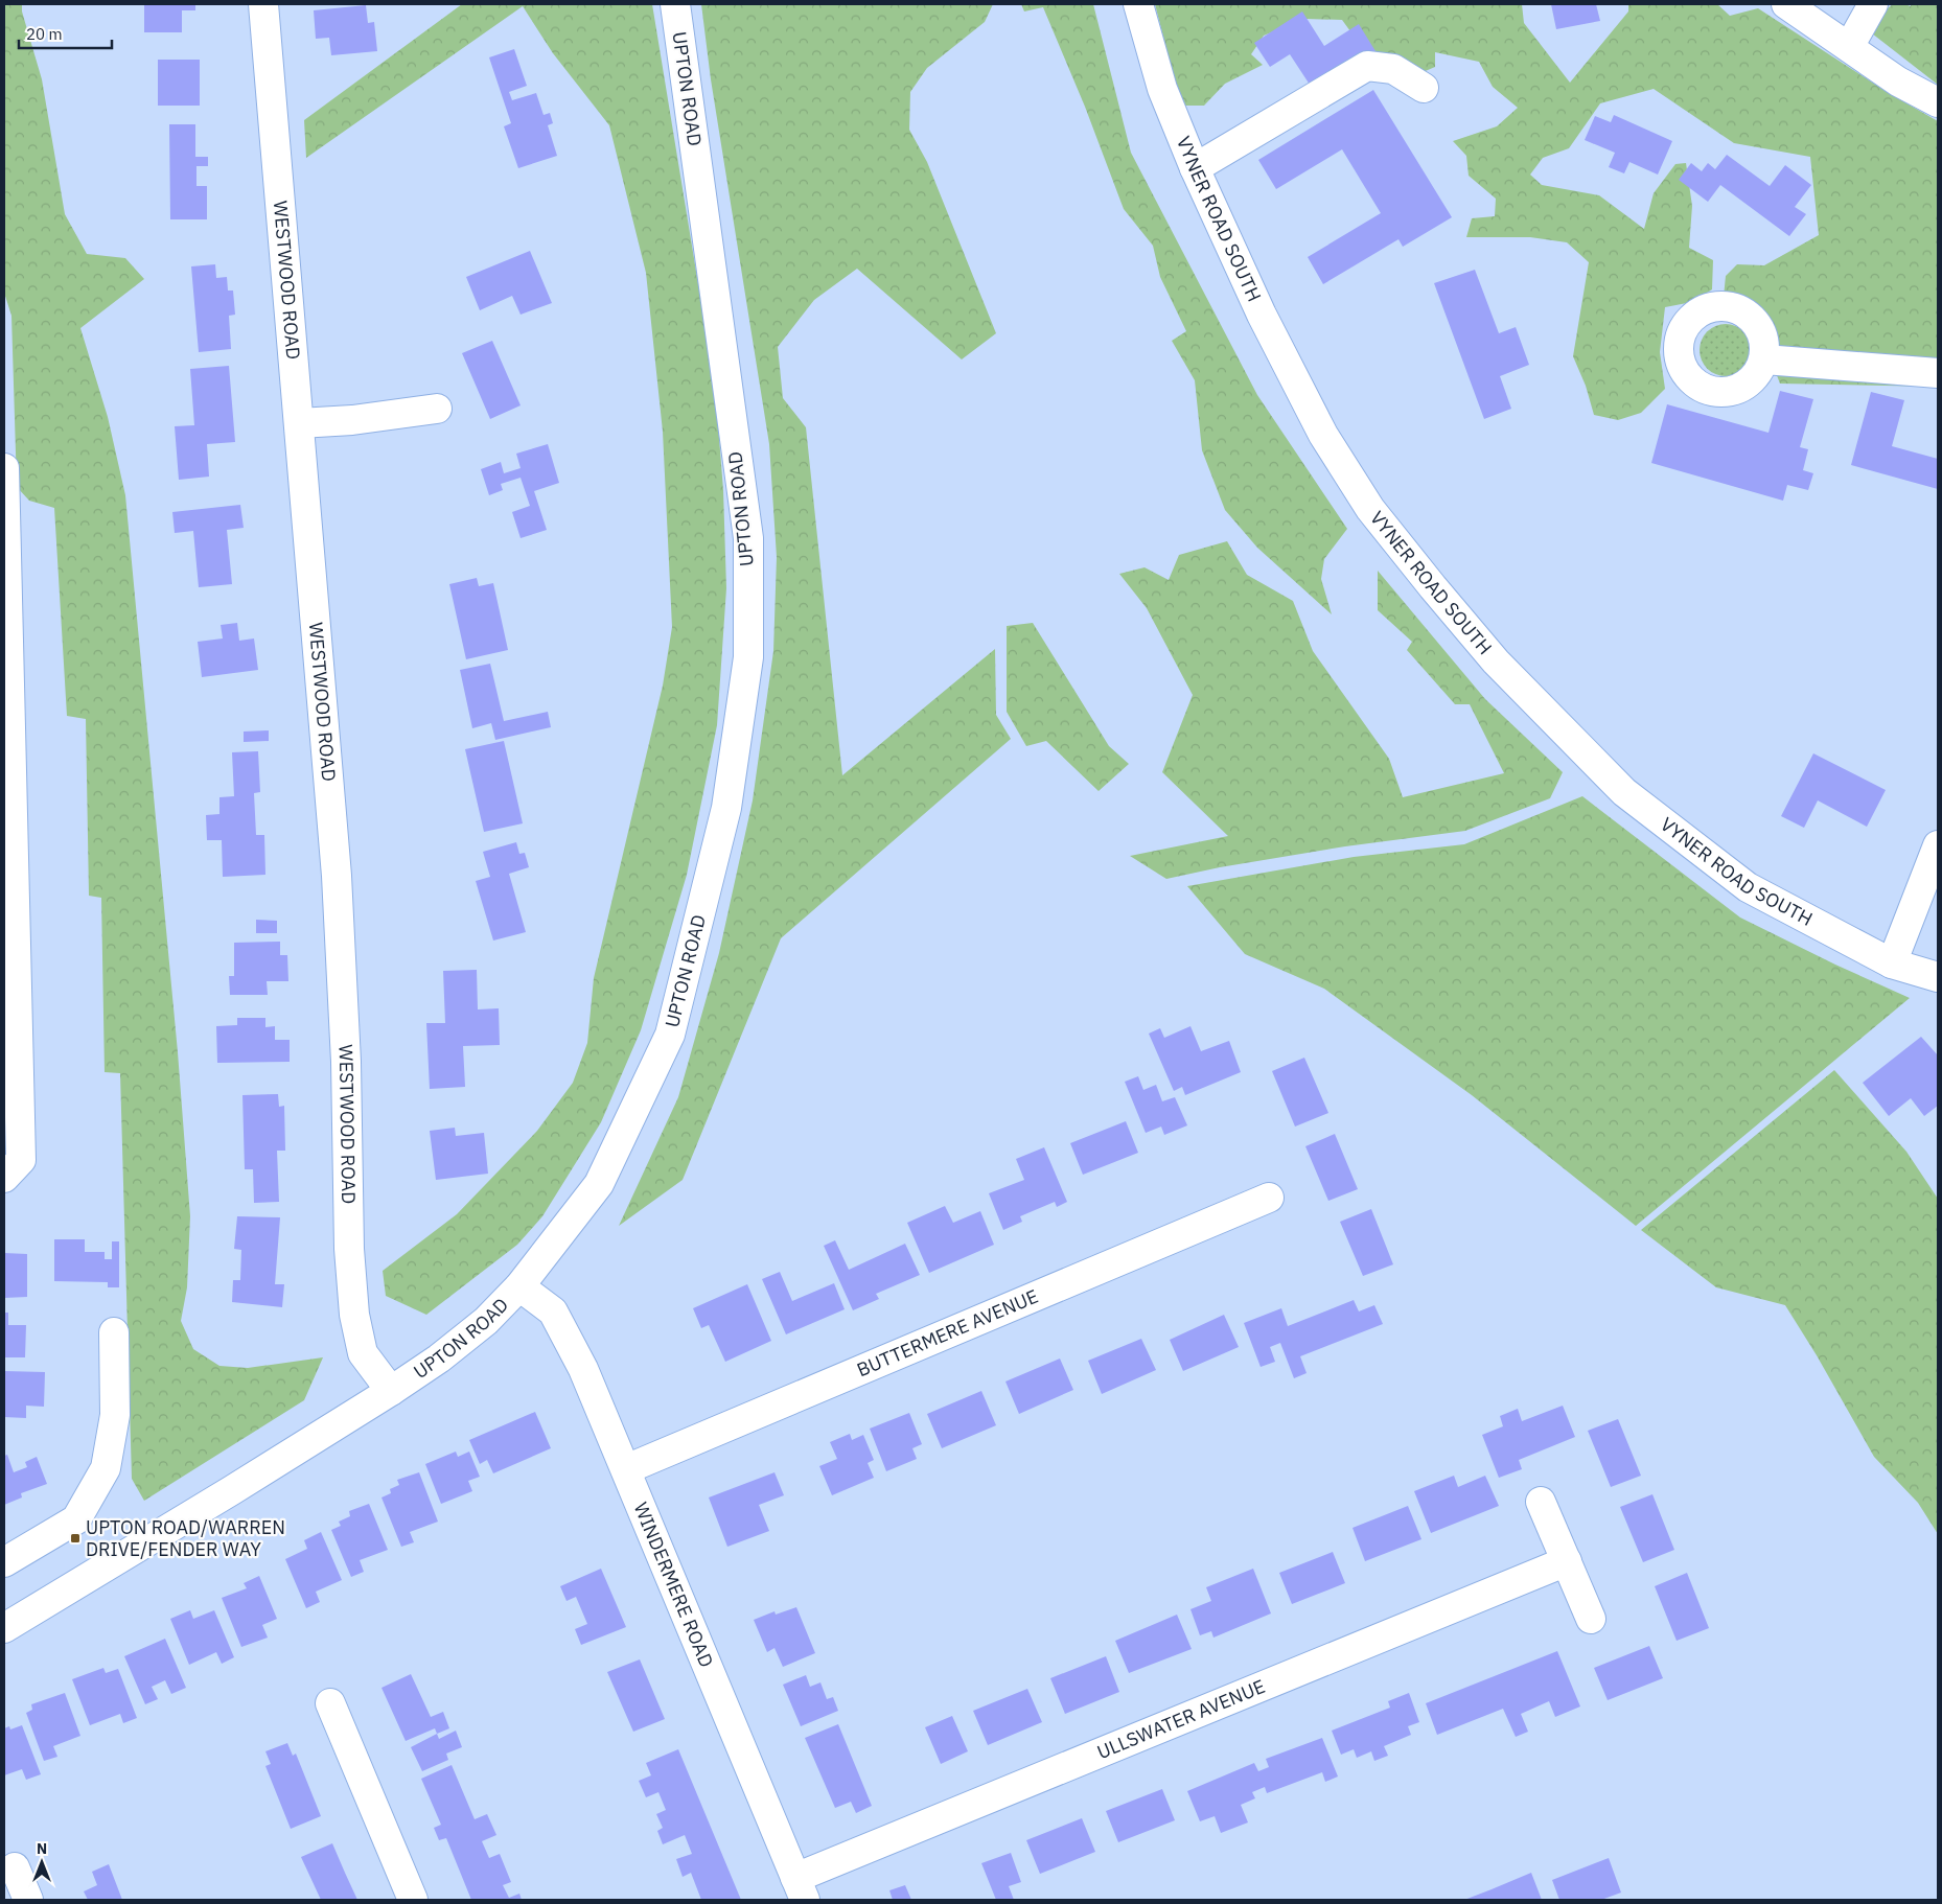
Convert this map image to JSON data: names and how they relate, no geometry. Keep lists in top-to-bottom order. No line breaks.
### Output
{"streets":{"street":["UPTON ROAD","VYNER ROAD SOUTH","WESTWOOD ROAD","BUTTERMERE AVENUE","WINDERMERE ROAD","ULLSWATER AVENUE"]},"crossings":[["UPTON ROAD","WESTWOOD ROAD"],["UPTON ROAD","WINDERMERE ROAD"],["BUTTERMERE AVENUE","WINDERMERE ROAD"],["WINDERMERE ROAD","ULLSWATER AVENUE"]],"places":{"transit":["UPTON ROAD/WARREN DRIVE/FENDER WAY"]},"scale_bar":"20 m","north":"top"}
